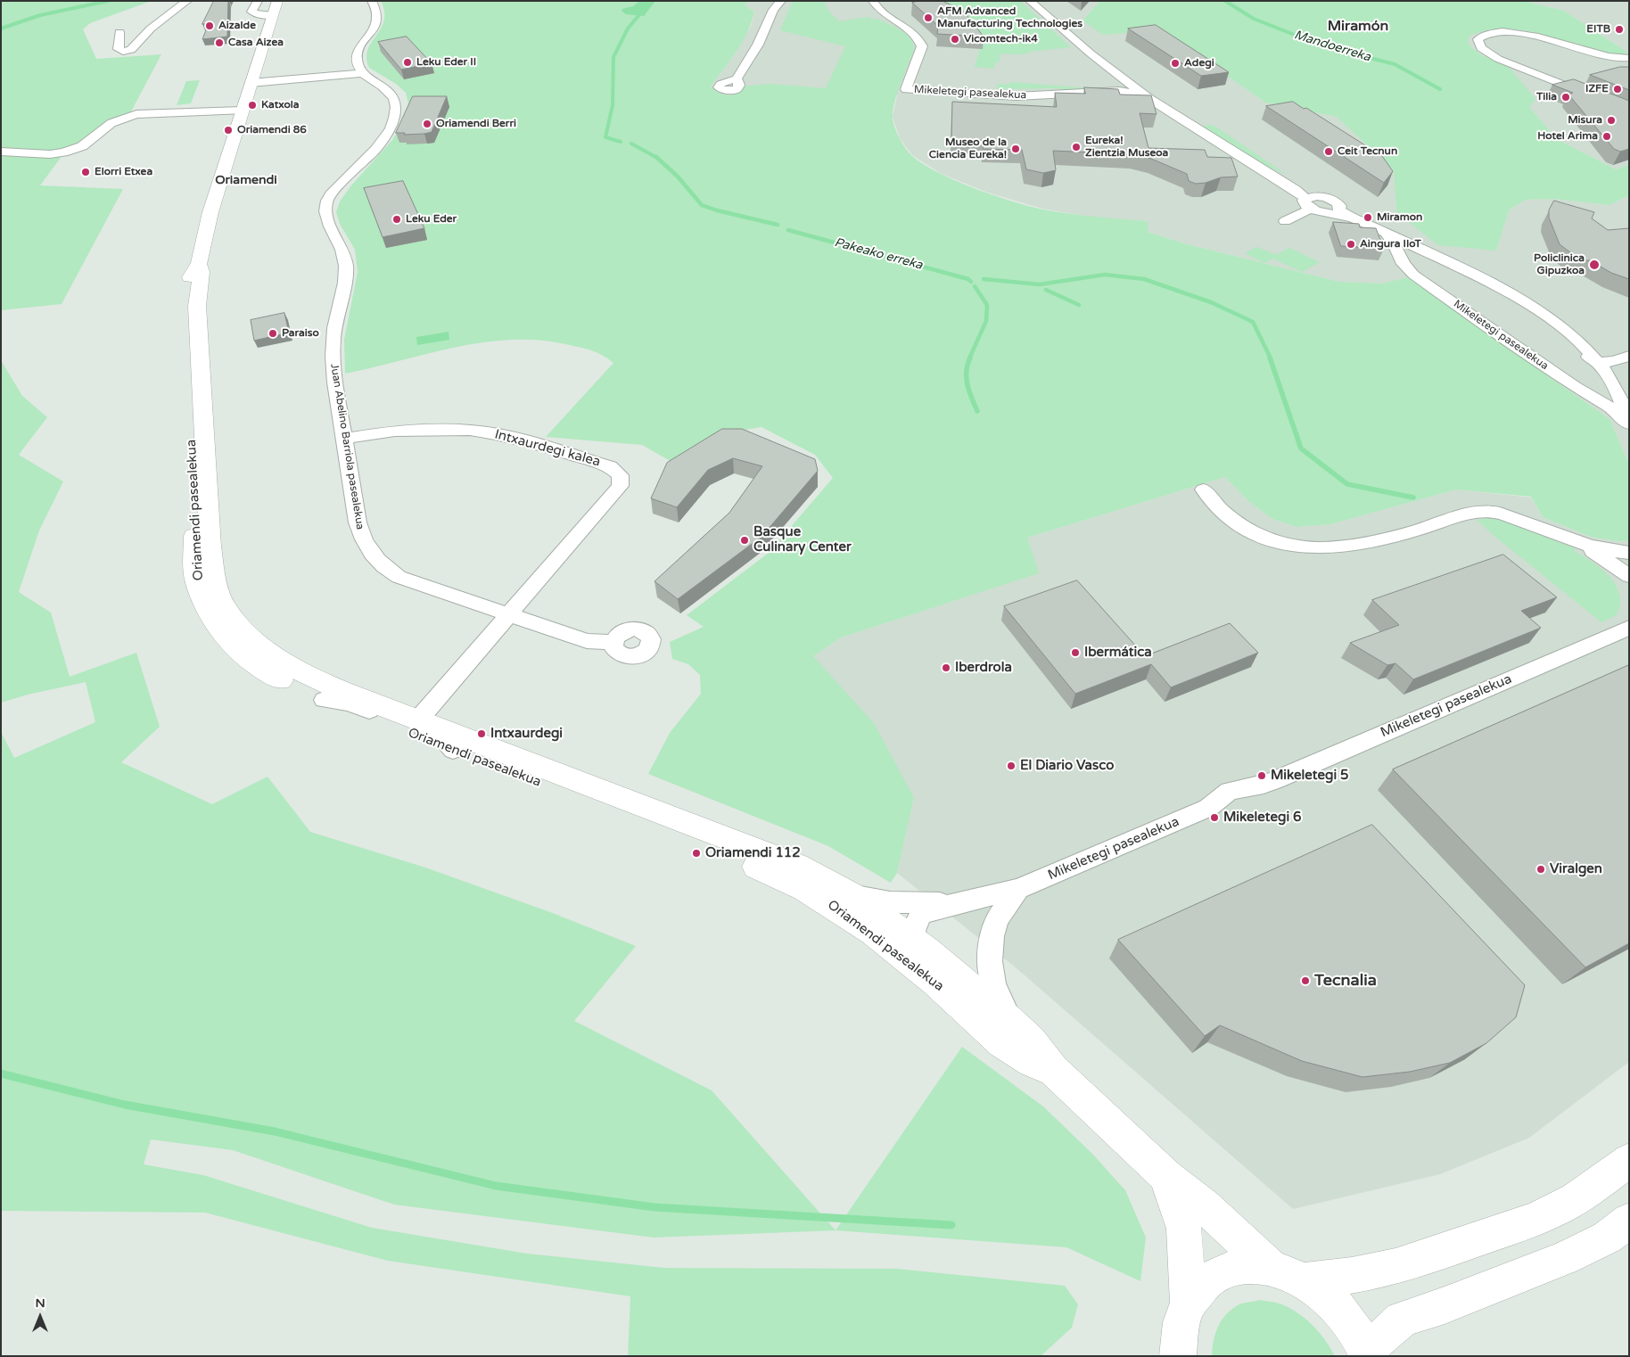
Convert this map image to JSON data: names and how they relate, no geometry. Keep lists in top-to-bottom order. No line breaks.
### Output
{"streets":{"street":["Mikeletegi pasealekua","Juan Abelino Barriola pasealekua","Intxaurdegi kalea","Oriamendi pasealekua"]},"crossings":[["Mikeletegi pasealekua","Oriamendi pasealekua"],["Juan Abelino Barriola pasealekua","Intxaurdegi kalea"]],"districts":["Miramón","Oriamendi"],"water":["Mandoerreka","Pakeako erreka"],"places":["AFM Advanced Manufacturing Technologies","Aizalde","EITB","Vicomtech-ik4","Casa Aizea","Leku Eder II","Adegi","IZFE","Tilia","Katxola","Misura","Oriamendi Berri","Oriamendi 86","Hotel Arima","Eureka! Zientzia Museoa","Museo de la Ciencia Eureka!","Ceit Tecnun","Elorri Etxea","Miramon","Leku Eder","Aingura IIoT","Policlinica Gipuzkoa","Paraiso","Basque Culinary Center","Ibermática","Iberdrola","Intxaurdegi","El Diario Vasco","Mikeletegi 5","Mikeletegi 6","Oriamendi 112","Viralgen","Tecnalia"],"north":"top"}
